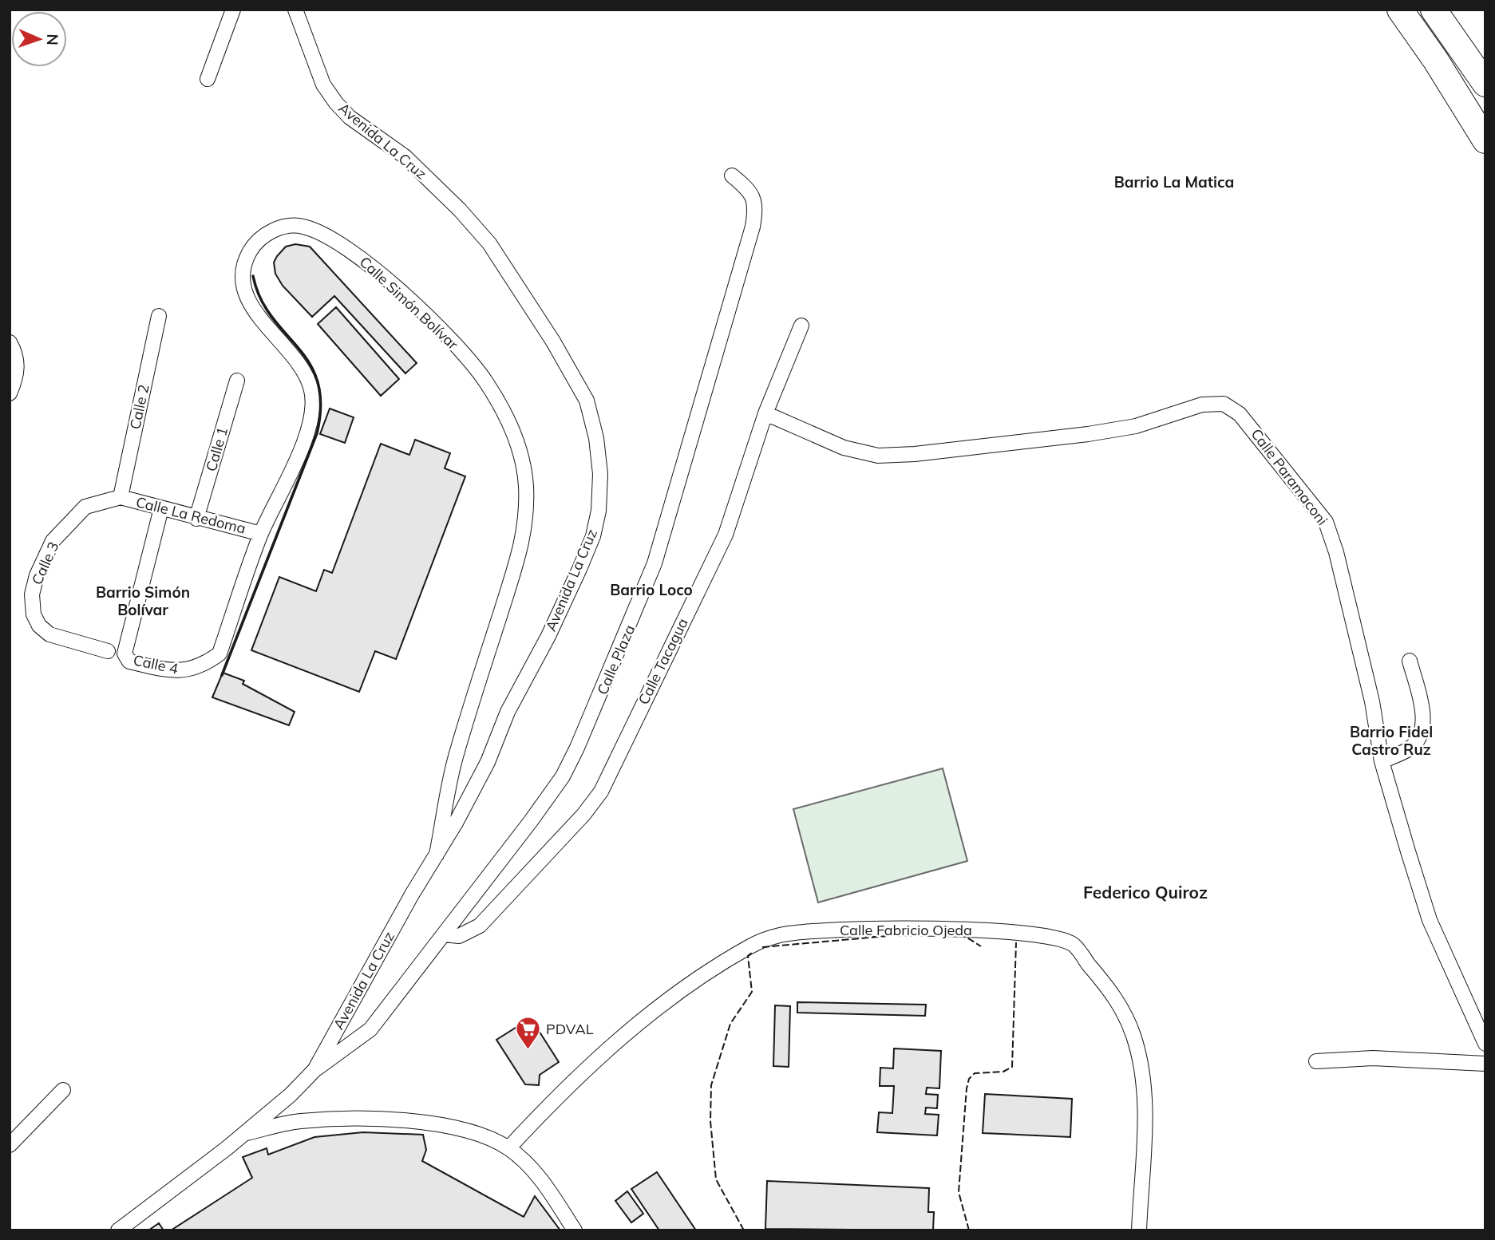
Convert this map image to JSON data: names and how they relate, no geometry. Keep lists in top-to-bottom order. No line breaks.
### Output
{"streets":{"street":["Avenida La Cruz","Calle Simón Bolívar","Calle 2","Calle 1","Calle Paramaconi","Calle La Redoma","Calle 3","Calle Plaza","Calle Tacagua","Calle 4","Calle Fabricio Ojeda"]},"crossings":[["Avenida La Cruz","Calle Simón Bolívar"],["Avenida La Cruz","Calle Plaza"],["Calle Simón Bolívar","Calle La Redoma"],["Calle Simón Bolívar","Calle 4"],["Calle 2","Calle La Redoma"],["Calle 2","Calle 3"],["Calle 1","Calle La Redoma"],["Calle Paramaconi","Calle Tacagua"],["Calle La Redoma","Calle 3"],["Calle La Redoma","Calle 4"],["Calle Plaza","Calle Tacagua"]],"districts":["Barrio La Matica","Barrio Loco","Barrio Simón Bolívar","Barrio Fidel Castro Ruz","Federico Quiroz"],"places":{"supermarket":["PDVAL"]},"north":"right"}
